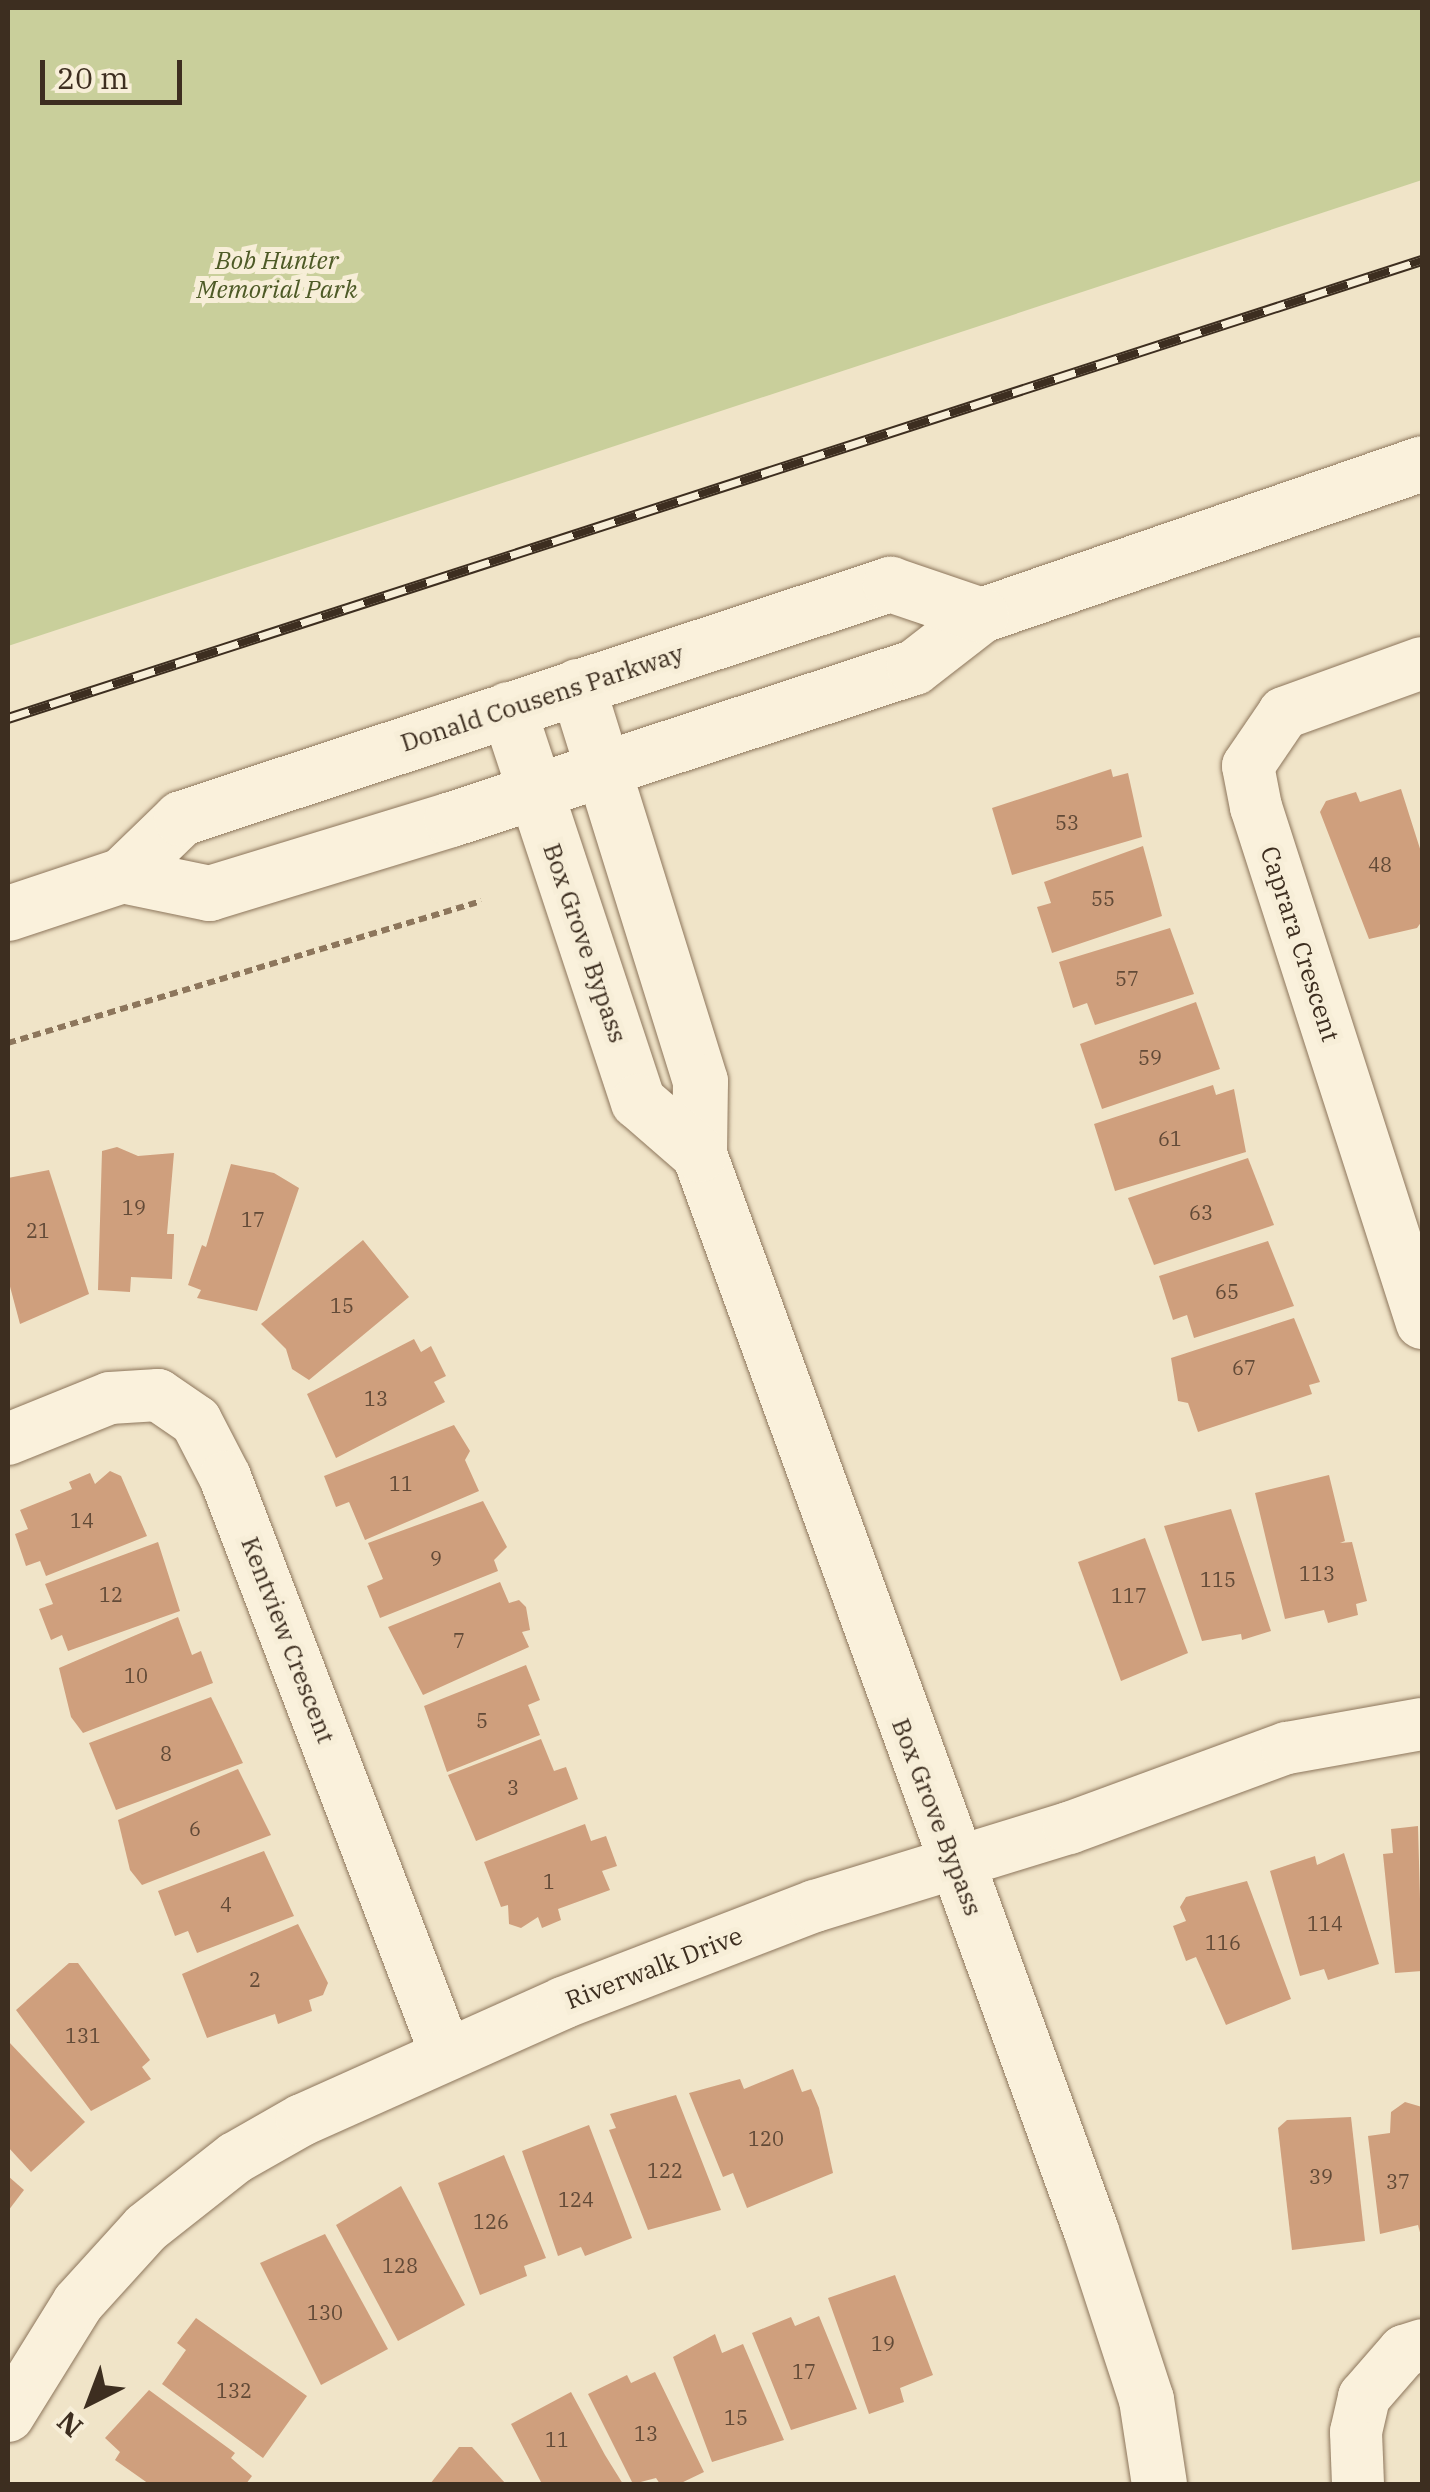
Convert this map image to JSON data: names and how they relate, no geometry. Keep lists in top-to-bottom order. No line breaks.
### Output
{"streets":{"main road":["Donald Cousens Parkway","Box Grove Bypass"],"street":["Caprara Crescent","Kentview Crescent","Riverwalk Drive"]},"crossings":[["Donald Cousens Parkway","Box Grove Bypass"],["Box Grove Bypass","Riverwalk Drive"],["Kentview Crescent","Riverwalk Drive"]],"parks":["Bob Hunter Memorial Park"],"house_numbers":["53","48","55","57","59","61","19","63","17","21","65","15","67","13","11","14","9","113","115","12","117","7","10","5","8","3","6","1","4","114","116","2","131","120","122","39","37","124","126","128","130","19","17","132","15","13","11"],"scale_bar":"20 m","north":"bottom left"}
